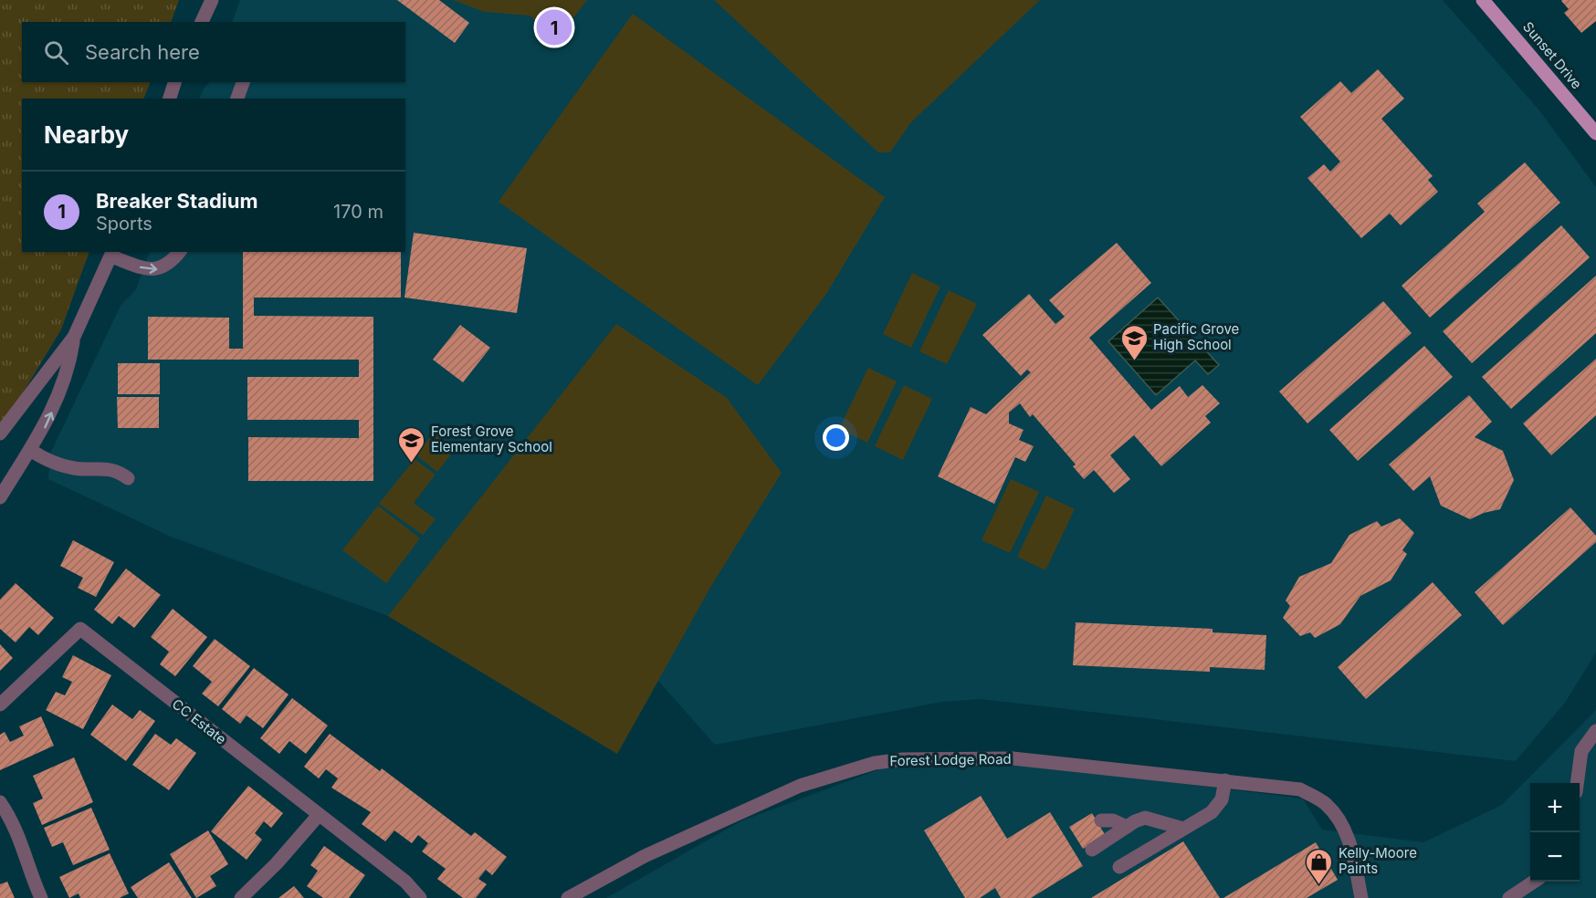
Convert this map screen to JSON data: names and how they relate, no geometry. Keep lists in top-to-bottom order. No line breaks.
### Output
{"streets":{"main road":["Sunset Drive"],"street":["CC Estate","Forest Lodge Road"]},"places":{"school or university":["Pacific Grove High School","Forest Grove Elementary School"],"shop":["Kelly-Moore Paints"]},"page":{"pins":"1","search":"Search here","heading":"Nearby","list":[{"mark":"1","name":"Breaker Stadium","note":"Sports","value":"170 m"}],"map_buttons":["+","−"]}}
